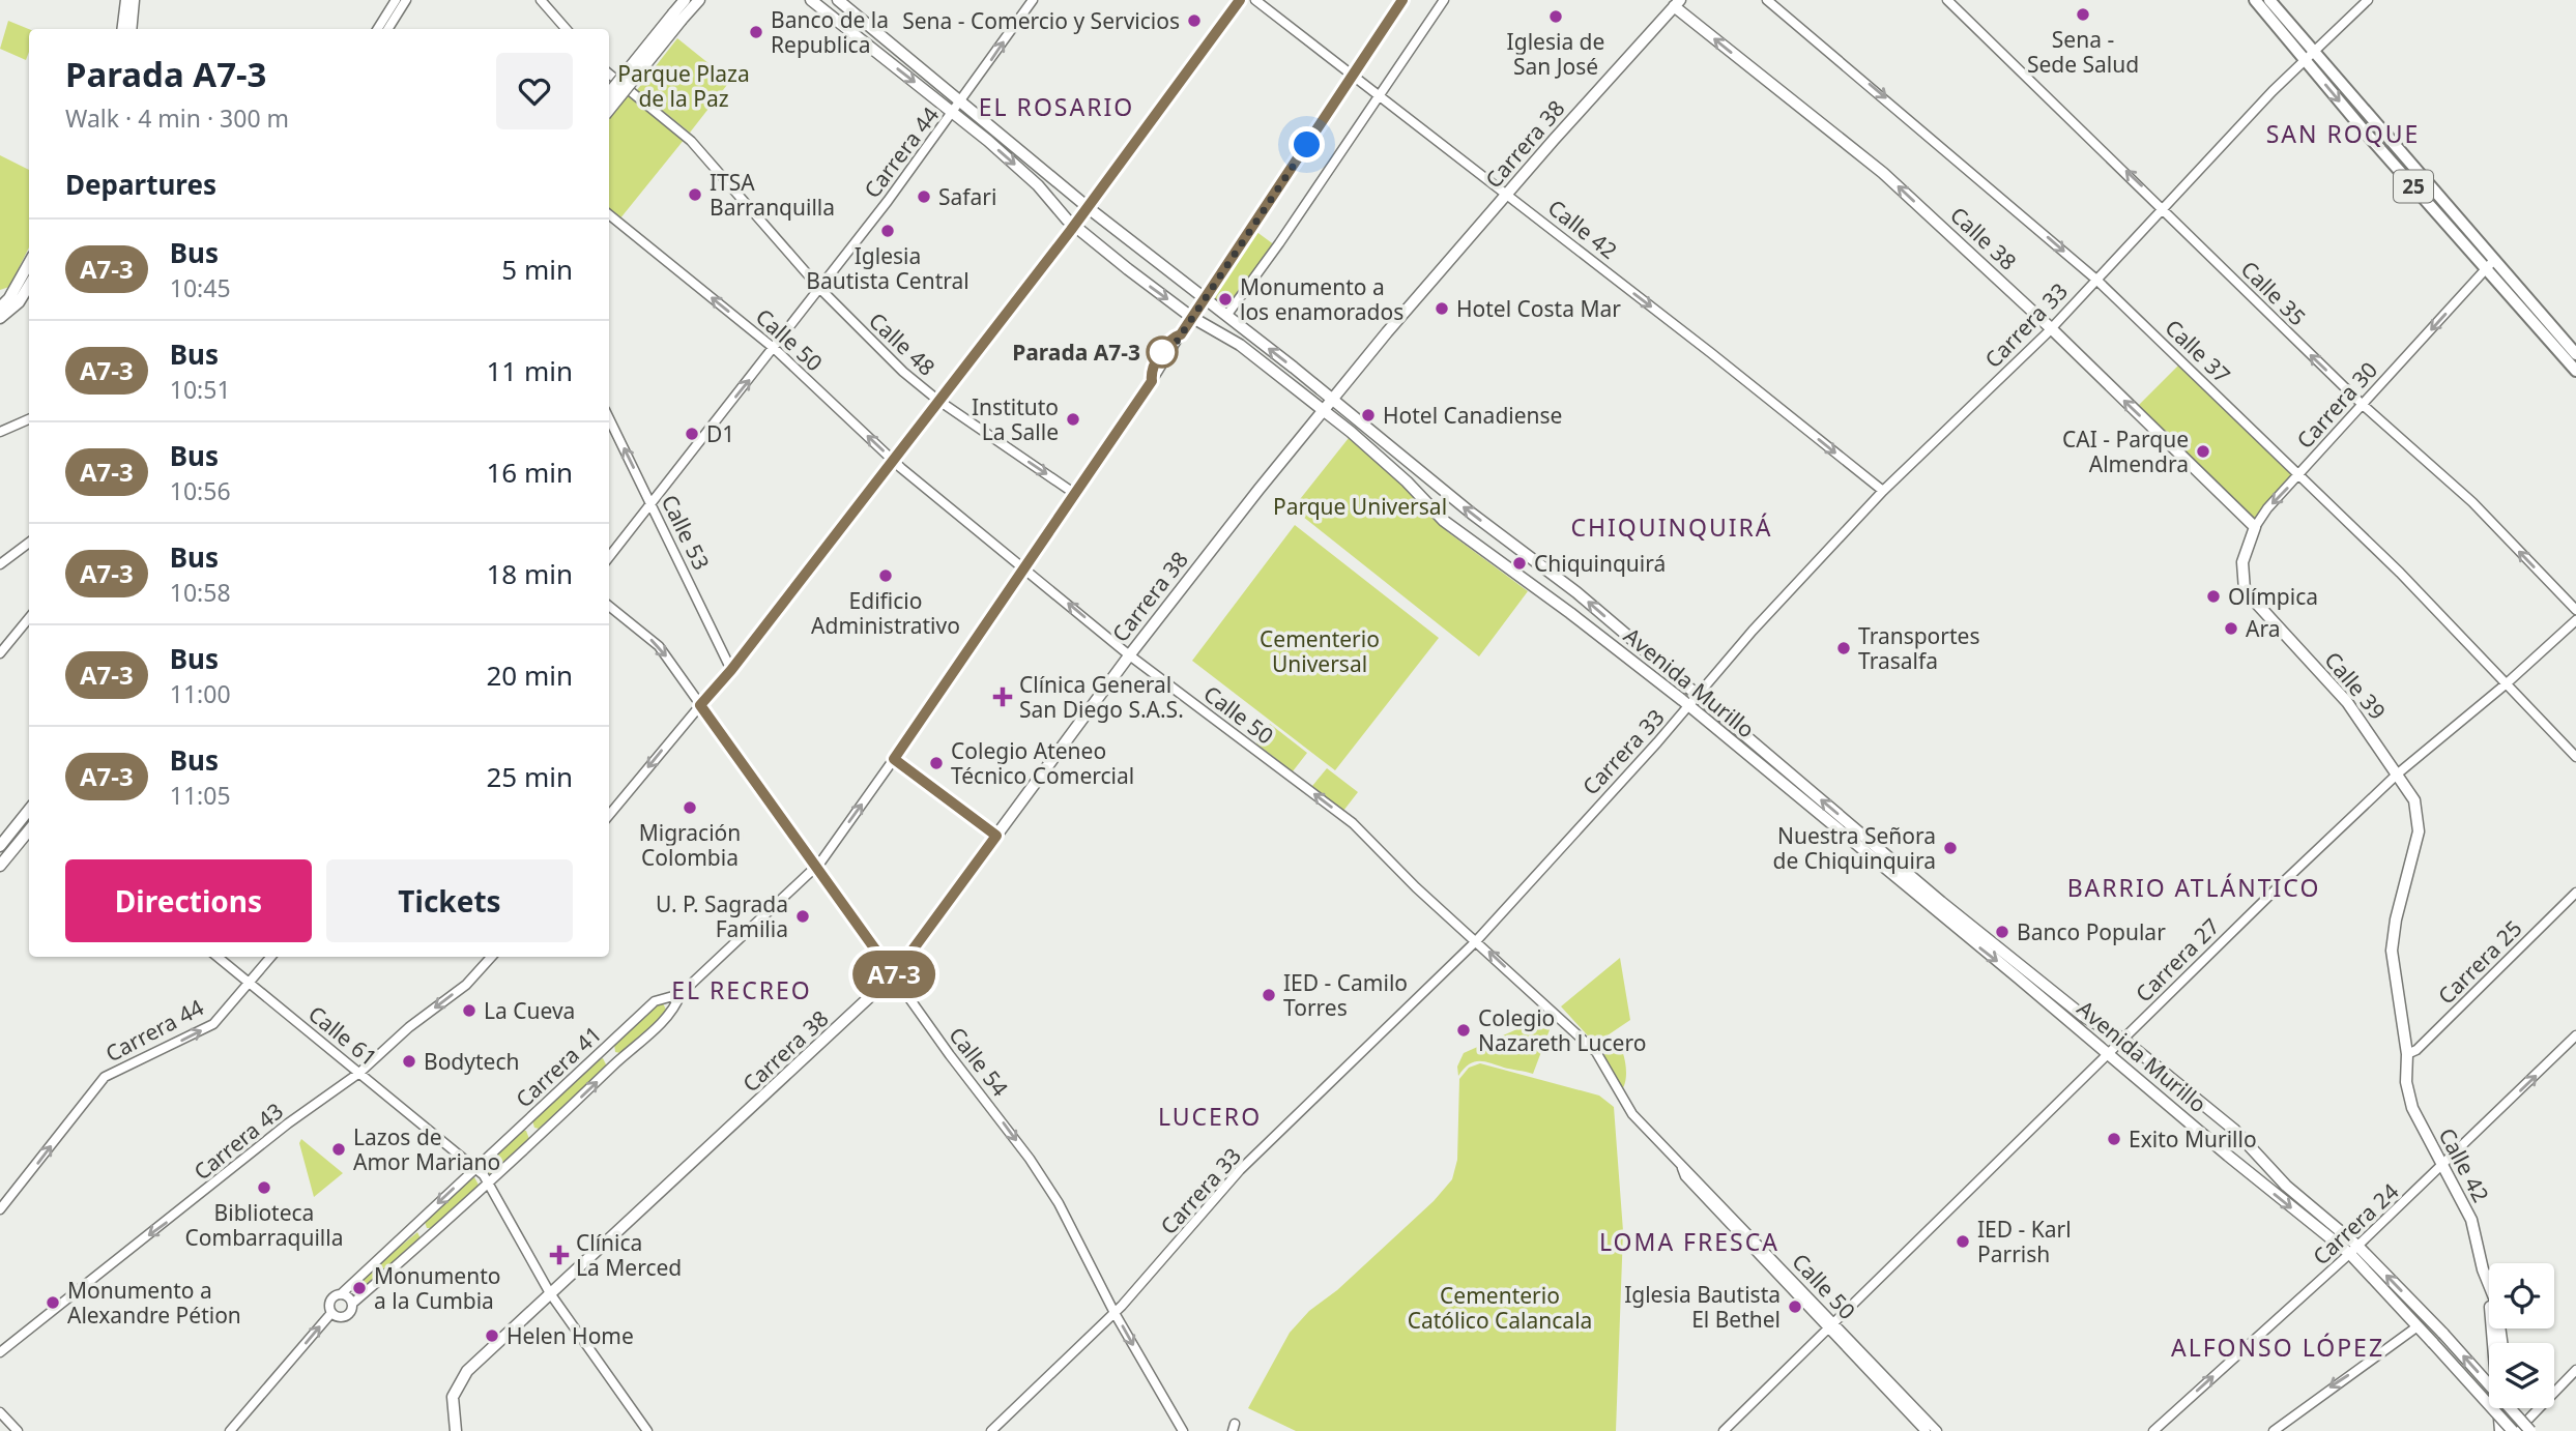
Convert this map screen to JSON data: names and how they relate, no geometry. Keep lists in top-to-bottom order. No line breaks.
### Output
{"streets":{"highway":["25"],"main road":["Carrera 38","Calle 42","Calle 38","Carrera 30","Avenida Murillo","Calle 39"],"street":["Carrera 44","Calle 35","Carrera 33","Calle 50","Calle 48","Calle 37","Calle 53","Carrera 27","Carrera 25","Calle 61","Calle 54","Carrera 41","Carrera 43","Carrera 24"]},"crossings":[["Carrera 38","Calle 42"],["Carrera 38","Calle 38"],["Carrera 38","Calle 50"],["Carrera 38","Avenida Murillo"],["Carrera 38","Calle 61"],["Carrera 38","Calle 54"],["Carrera 44","Calle 50"],["Carrera 44","Calle 48"],["Carrera 44","Calle 53"],["Carrera 44","Avenida Murillo"],["Carrera 44","Calle 61"],["25","Carrera 33"],["25","Carrera 30"],["Calle 42","Carrera 33"],["Calle 42","Calle 39"],["Calle 42","Carrera 25"],["Calle 42","Carrera 41"],["Calle 42","Carrera 24"],["Calle 38","Carrera 33"],["Calle 38","Carrera 30"],["Calle 35","Carrera 33"],["Calle 35","Carrera 30"],["Carrera 33","Calle 50"],["Carrera 33","Calle 37"],["Carrera 33","Avenida Murillo"],["Carrera 33","Calle 54"],["Calle 50","Carrera 27"],["Calle 50","Carrera 41"],["Calle 48","Carrera 41"],["Calle 37","Carrera 30"],["Calle 37","Carrera 27"],["Carrera 30","Calle 39"],["Avenida Murillo","Carrera 27"],["Avenida Murillo","Carrera 41"],["Avenida Murillo","Carrera 24"],["Calle 39","Carrera 27"],["Calle 61","Carrera 41"],["Calle 61","Carrera 43"],["Calle 54","Carrera 41"]],"one_way":["Carrera 44","Calle 42","Calle 38","Calle 35","Calle 50","Calle 37","Carrera 30","Calle 54","Carrera 43","Carrera 24"],"districts":["EL ROSARIO","SAN ROQUE","CHIQUINQUIRÁ","BARRIO ATLÁNTICO","EL RECREO","LUCERO","LOMA FRESCA","ALFONSO LÓPEZ"],"parks":["Parque Plaza de la Paz","Parque Universal","Cementerio Universal","Cementerio Católico Calancala"],"places":{"other":["Sena - Sede Salud","Iglesia de San José","Sena - Comercio y Servicios","Banco de la Republica","ITSA Barranquilla","Safari","Iglesia Bautista Central","Monumento a los enamorados","Hotel Costa Mar","Parada A7-3","Hotel Canadiense","Instituto La Salle","D1","CAI - Parque Almendra","Chiquinquirá","Edificio Administrativo","Olímpica","Ara","Transportes Trasalfa","Colegio Ateneo Técnico Comercial","Migración Colombia","Nuestra Señora de Chiquinquira","U. P. Sagrada Familia","Banco Popular","IED - Camilo Torres","La Cueva","Colegio Nazareth Lucero","Bodytech","Exito Murillo","Lazos de Amor Mariano","Biblioteca Combarraquilla","IED - Karl Parrish","Monumento a la Cumbia","Monumento a Alexandre Pétion","Iglesia Bautista El Bethel","Helen Home"],"health":["Clínica General San Diego S.A.S.","Clínica La Merced"]},"lines":["bus line A7-3"],"page":{"on_map":"A7-3","heading":[["Parada A7-3","Walk · 4 min · 300 m"],"Departures"],"list":[{"mark":"A7-3","name":"Bus","note":"10:45","value":"5 min"},{"mark":"A7-3","name":"Bus","note":"10:51","value":"11 min"},{"mark":"A7-3","name":"Bus","note":"10:56","value":"16 min"},{"mark":"A7-3","name":"Bus","note":"10:58","value":"18 min"},{"mark":"A7-3","name":"Bus","note":"11:00","value":"20 min"},{"mark":"A7-3","name":"Bus","note":"11:05","value":"25 min"}],"buttons":["Directions","Tickets"]}}
